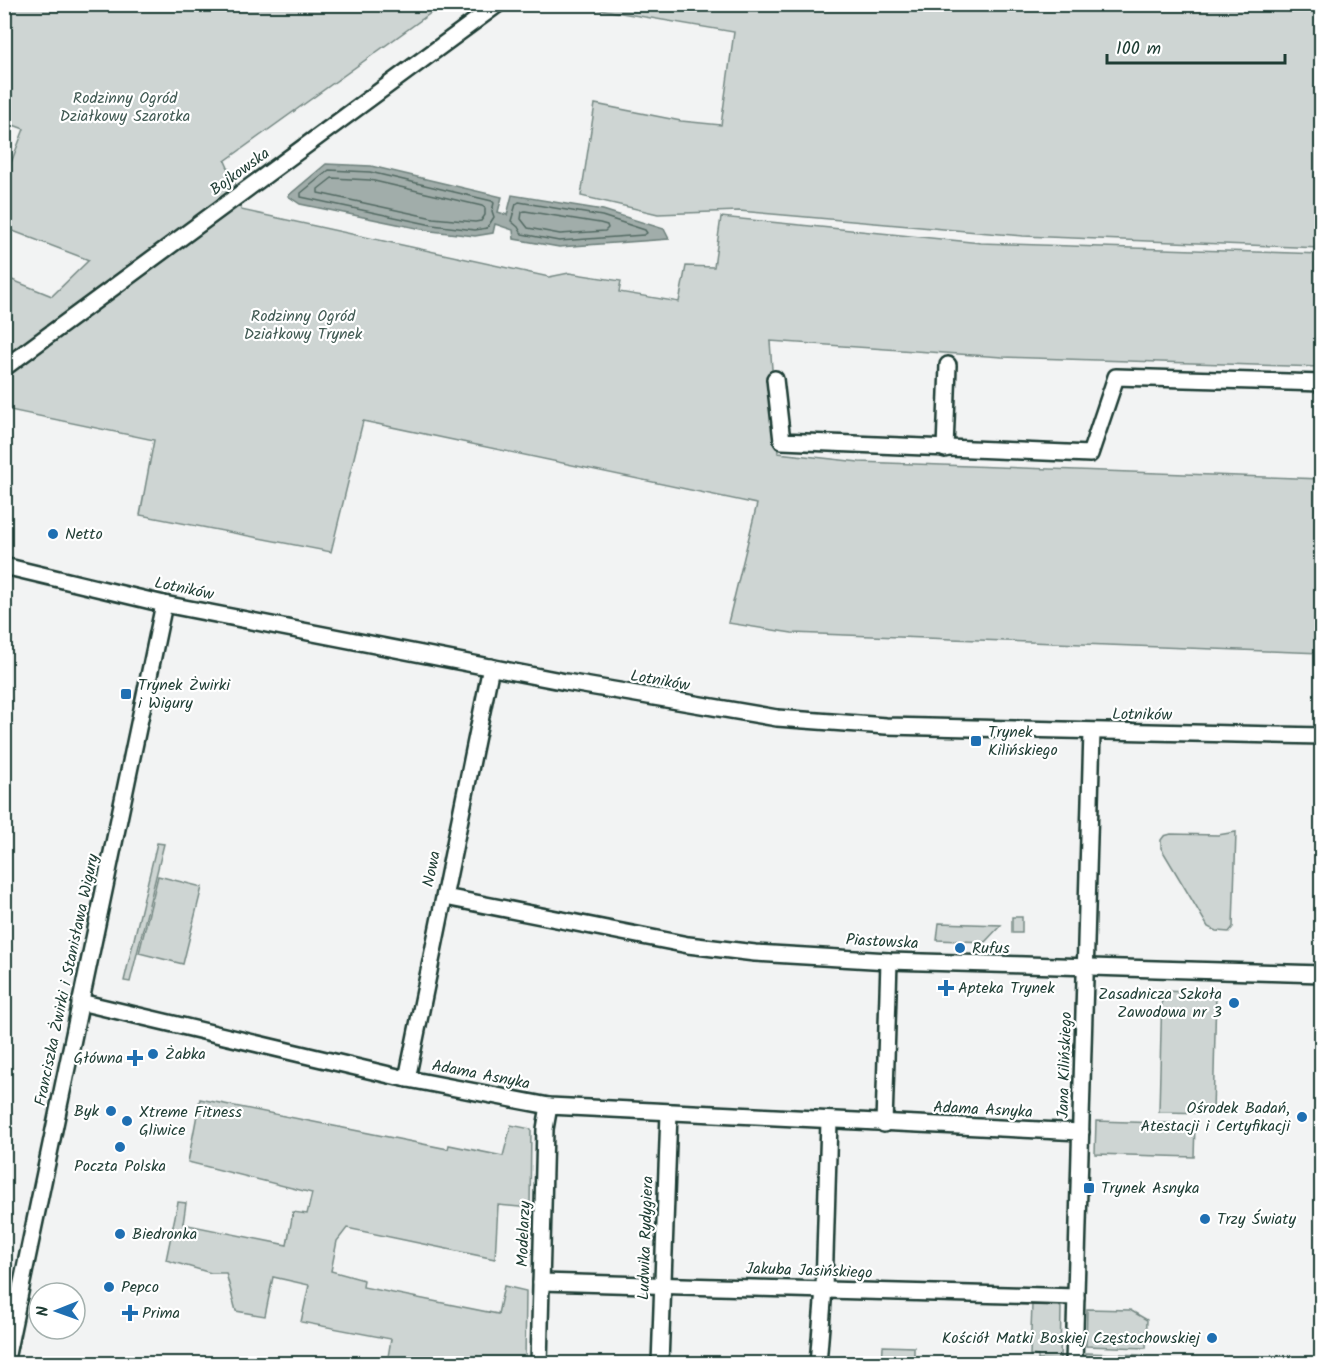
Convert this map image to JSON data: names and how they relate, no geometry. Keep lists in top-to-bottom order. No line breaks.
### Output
{"streets":{"street":["Bojkowska","Lotników","Nowa","Piastowska","Franciszka Żwirki i Stanisława Wigury","Jana Kilińskiego","Adama Asnyka","Modelarzy","Ludwika Rydygiera","Jakuba Jasińskiego"]},"crossings":[["Lotników","Nowa"],["Lotników","Franciszka Żwirki i Stanisława Wigury"],["Lotników","Jana Kilińskiego"],["Nowa","Piastowska"],["Nowa","Adama Asnyka"],["Piastowska","Jana Kilińskiego"],["Franciszka Żwirki i Stanisława Wigury","Adama Asnyka"],["Jana Kilińskiego","Adama Asnyka"],["Jana Kilińskiego","Jakuba Jasińskiego"],["Adama Asnyka","Modelarzy"],["Adama Asnyka","Ludwika Rydygiera"],["Modelarzy","Jakuba Jasińskiego"],["Ludwika Rydygiera","Jakuba Jasińskiego"]],"parks":["Rodzinny Ogród Działkowy Szarotka","Rodzinny Ogród Działkowy Trynek"],"places":{"other":["Netto","Rufus","Zasadnicza Szkoła Zawodowa nr 3","Żabka","Byk","Ośrodek Badań, Atestacji i Certyfikacji","Xtreme Fitness Gliwice","Poczta Polska","Trzy Światy","Biedronka","Pepco","Kościół Matki Boskiej Częstochowskiej"],"transit":["Trynek Żwirki i Wigury","Trynek Kilińskiego","Trynek Asnyka"],"health":["Apteka Trynek","Główna","Prima"]},"scale_bar":"100 m","north":"left"}
